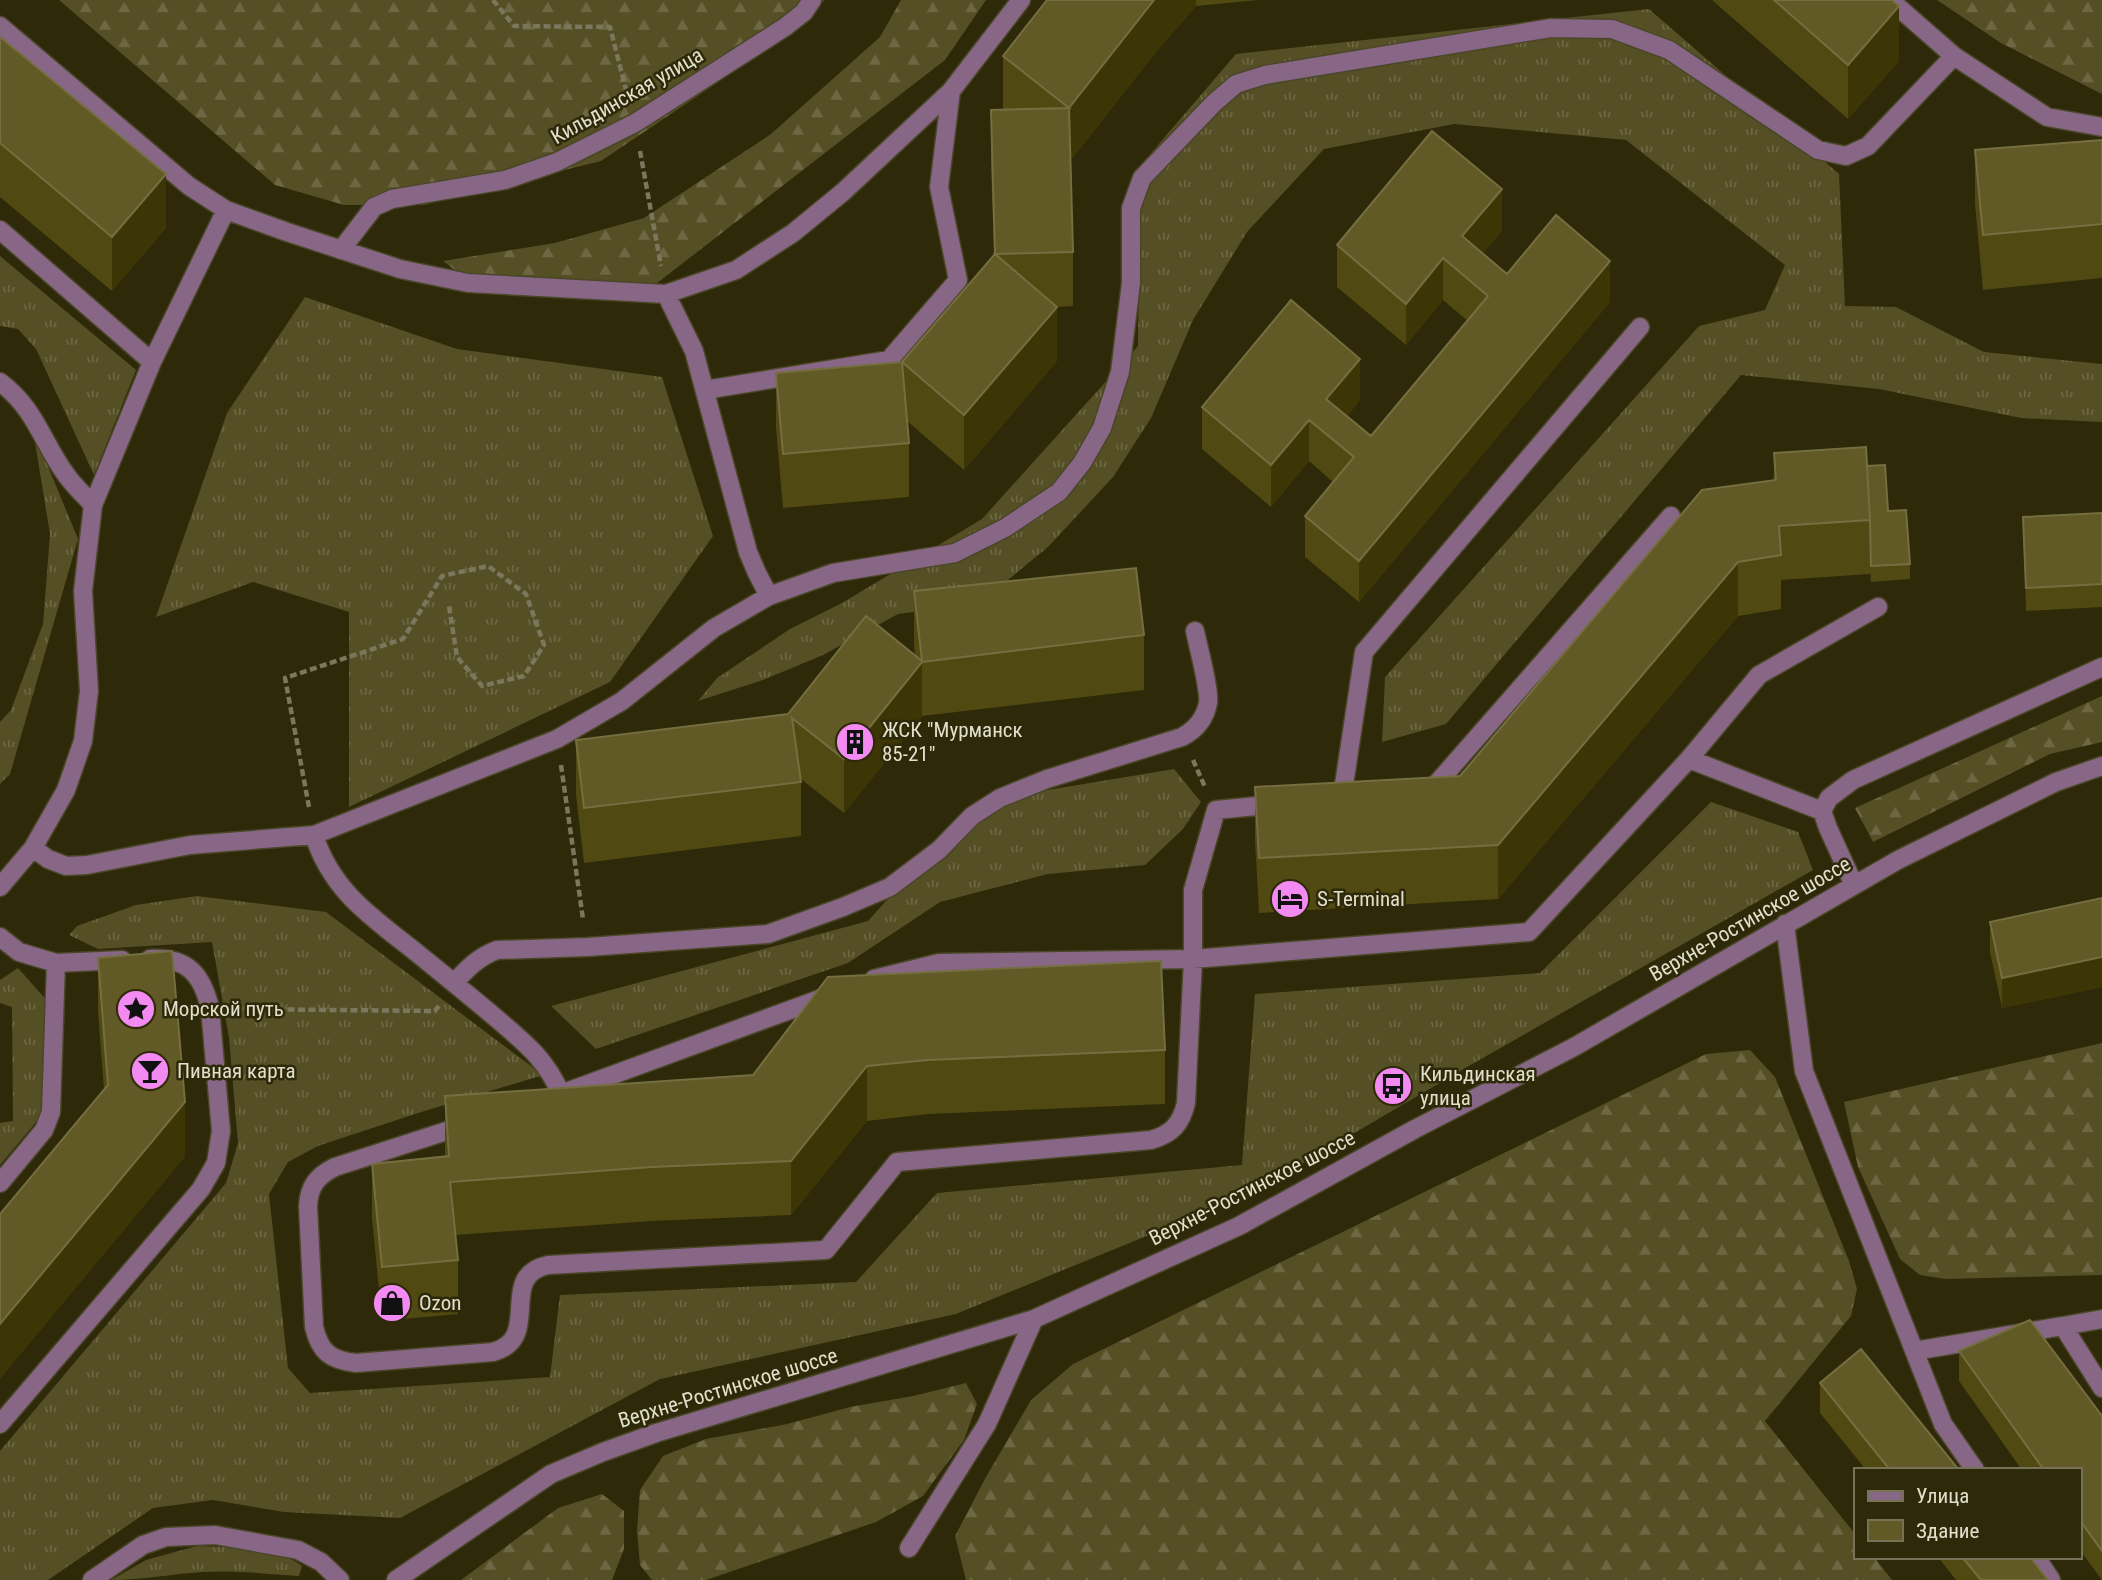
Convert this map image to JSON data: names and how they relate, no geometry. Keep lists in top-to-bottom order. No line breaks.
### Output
{"streets":{"street":["Кильдинская улица","Верхне-Ростинское шоссе"]},"places":{"building":["ЖСК \"Мурманск 85-21\""],"hotel":["S-Terminal"],"place":["Морской путь"],"bar":["Пивная карта"],"bus stop":["Кильдинская улица"],"shop":["Ozon"]},"legend":["Улица","Здание"]}
